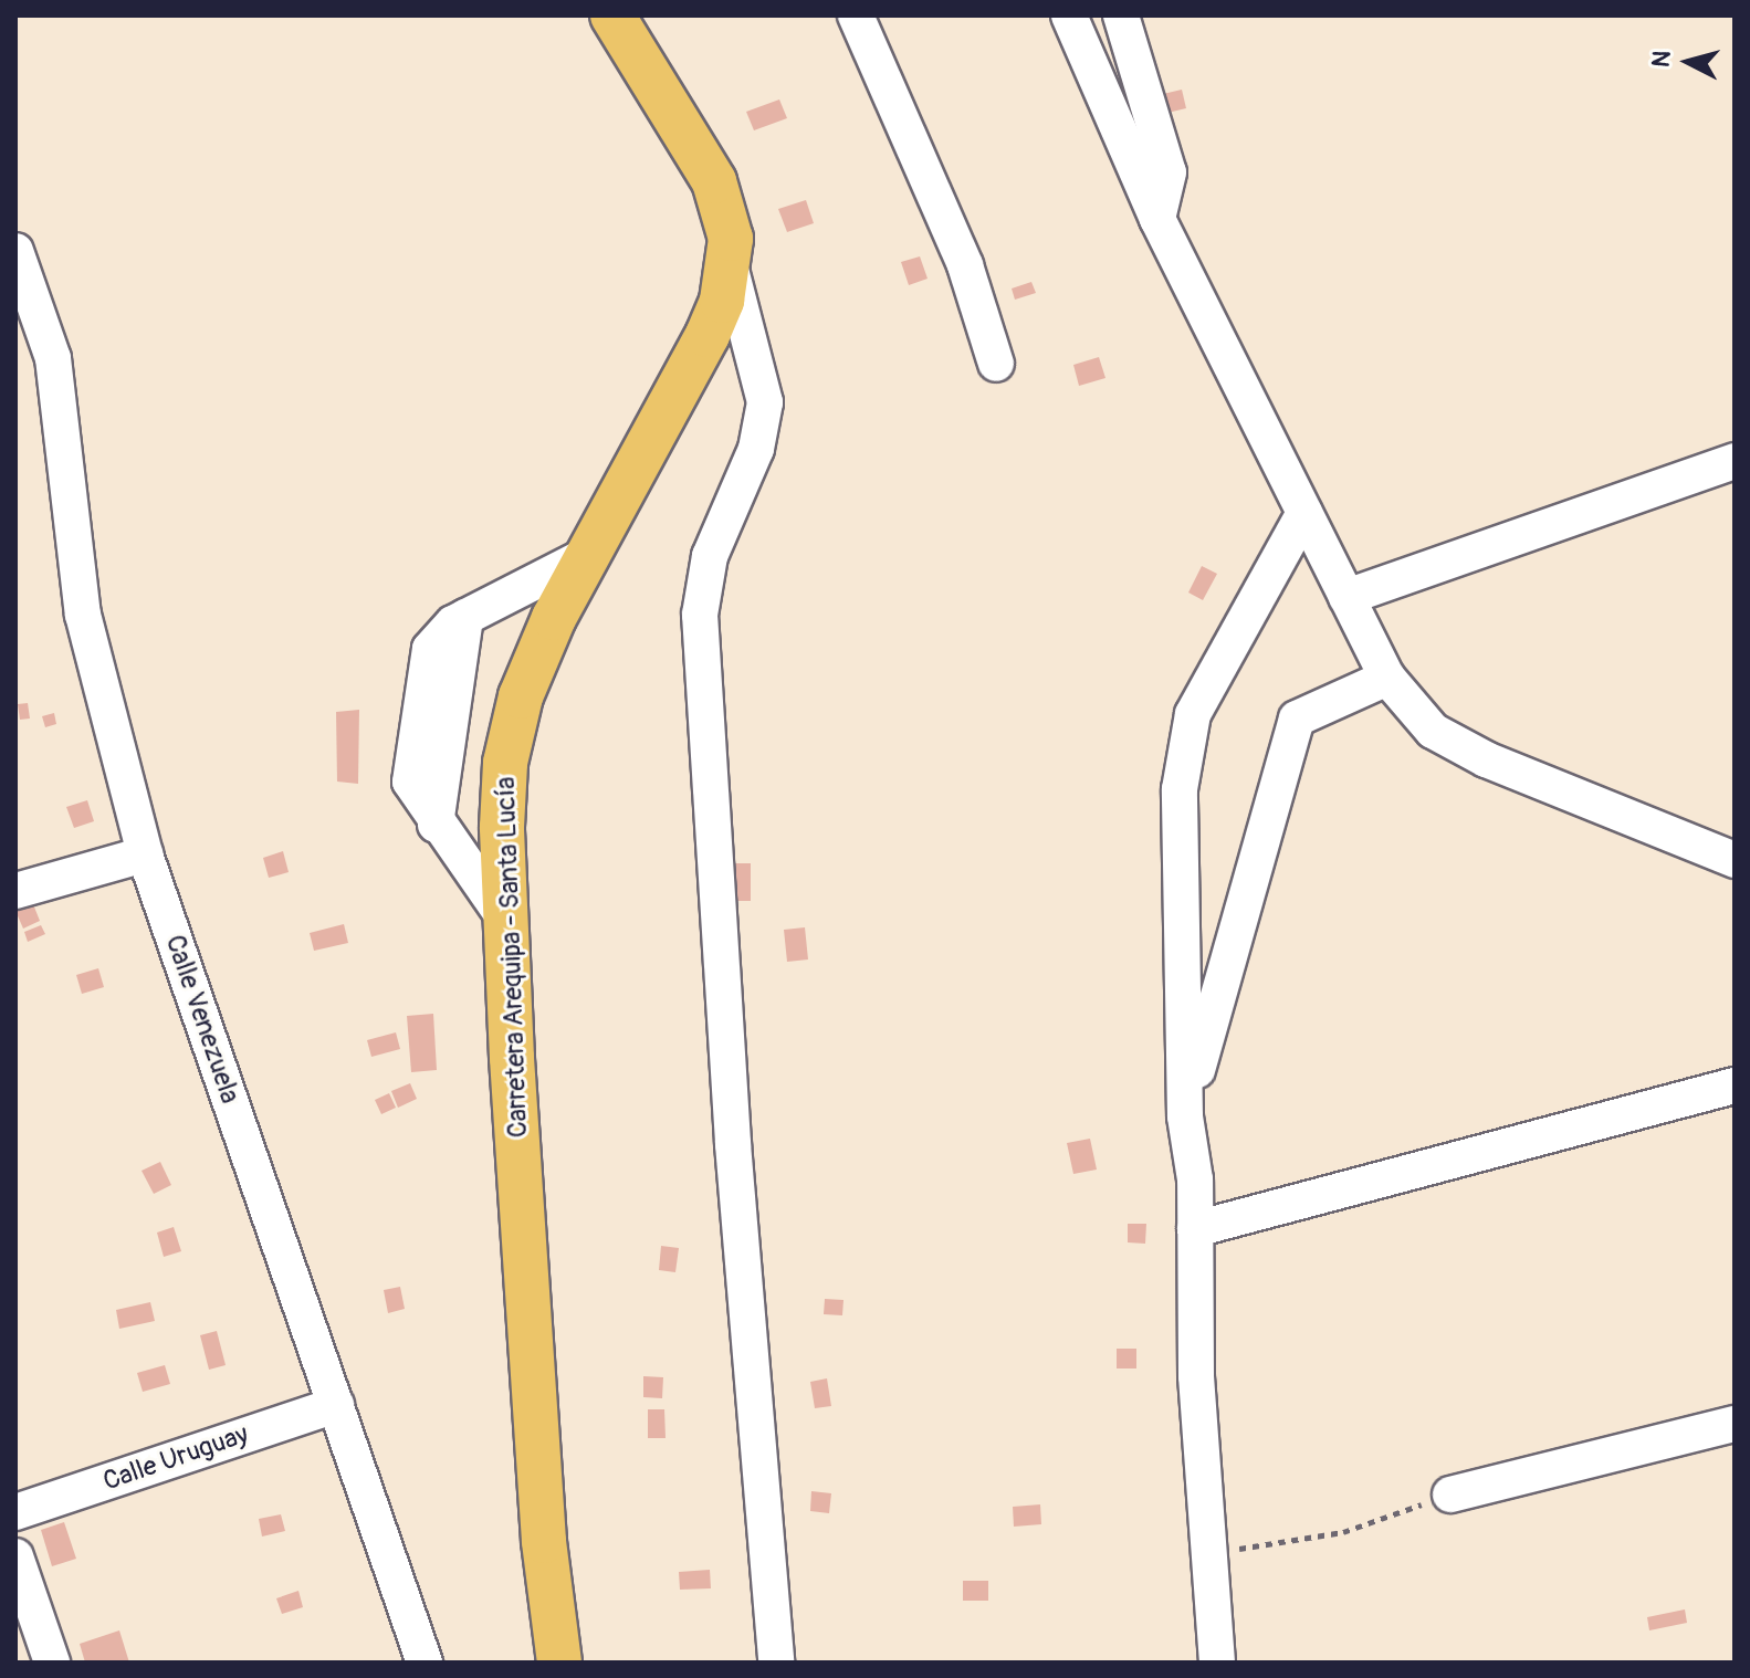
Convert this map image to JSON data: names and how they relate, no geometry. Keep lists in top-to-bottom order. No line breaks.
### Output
{"streets":{"main road":["Carretera Arequipa - Santa Lucía"],"street":["Calle Venezuela","Calle Uruguay"]},"crossings":[["Calle Venezuela","Calle Uruguay"]],"north":"left"}
